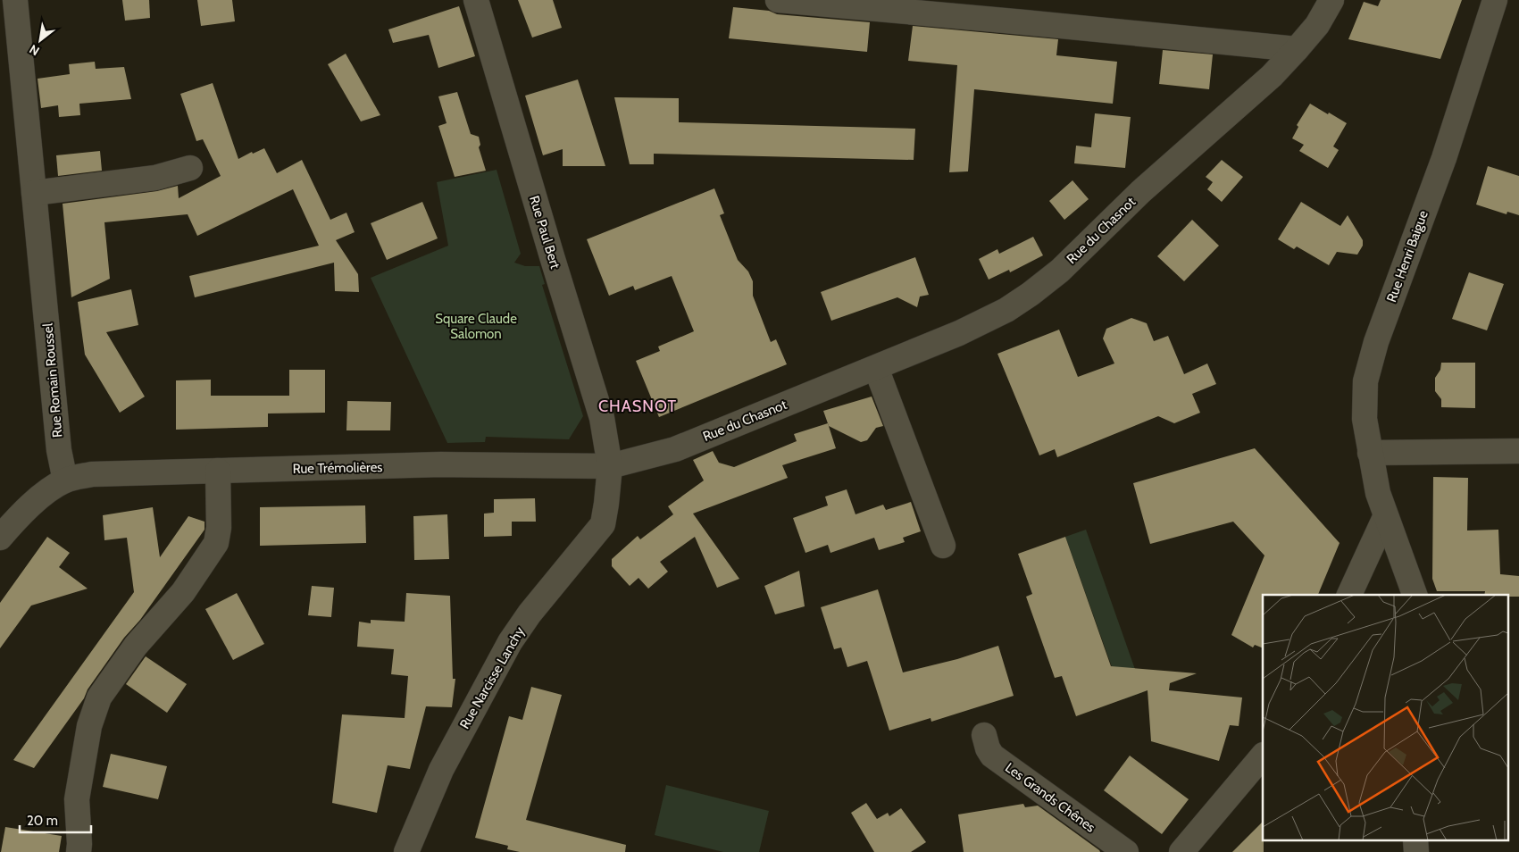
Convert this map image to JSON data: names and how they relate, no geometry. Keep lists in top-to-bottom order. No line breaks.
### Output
{"streets":{"street":["Rue du Chasnot","Rue Paul Bert","Rue Henri Baigue","Rue Romain Roussel","Rue Trémolières","Rue Narcisse Lanchy","Les Grands Chênes"]},"crossings":[["Rue du Chasnot","Rue Paul Bert"],["Rue du Chasnot","Rue Trémolières"],["Rue du Chasnot","Rue Narcisse Lanchy"],["Rue Paul Bert","Rue Trémolières"],["Rue Paul Bert","Rue Narcisse Lanchy"],["Rue Romain Roussel","Rue Trémolières"],["Rue Trémolières","Rue Narcisse Lanchy"]],"districts":["CHASNOT"],"parks":["Square Claude Salomon"],"scale_bar":"20 m","north":"bottom left"}
